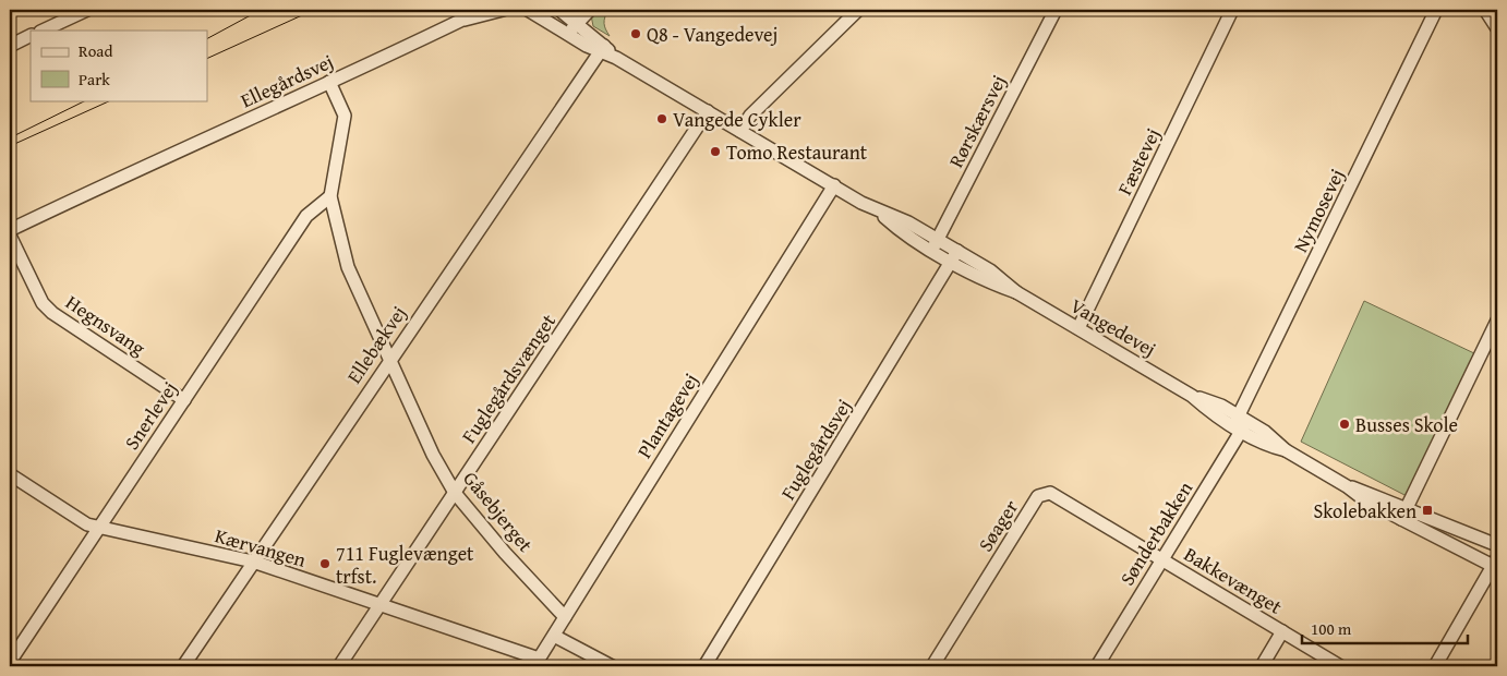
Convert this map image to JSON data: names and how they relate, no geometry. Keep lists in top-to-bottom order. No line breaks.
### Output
{"streets":{"street":["Ellegårdsvej","Rørskærsvej","Fæstevej","Nymosevej","Hegnsvang","Vangedevej","Ellebækvej","Fuglegårdsvænget","Snerlevej","Plantagevej","Fuglegårdsvej","Gåsebjerget","Søager","Sønderbakken","Kærvangen","Bakkevænget"]},"crossings":[["Ellegårdsvej","Gåsebjerget"],["Rørskærsvej","Vangedevej"],["Fæstevej","Vangedevej"],["Nymosevej","Vangedevej"],["Nymosevej","Sønderbakken"],["Hegnsvang","Snerlevej"],["Vangedevej","Ellebækvej"],["Vangedevej","Fuglegårdsvænget"],["Vangedevej","Plantagevej"],["Vangedevej","Fuglegårdsvej"],["Vangedevej","Sønderbakken"],["Ellebækvej","Gåsebjerget"],["Ellebækvej","Kærvangen"],["Fuglegårdsvænget","Gåsebjerget"],["Fuglegårdsvænget","Kærvangen"],["Snerlevej","Gåsebjerget"],["Snerlevej","Kærvangen"],["Plantagevej","Gåsebjerget"],["Plantagevej","Kærvangen"],["Søager","Sønderbakken"],["Søager","Bakkevænget"],["Sønderbakken","Bakkevænget"]],"places":{"other":["Q8 - Vangedevej","Vangede Cykler","Tomo Restaurant","Busses Skole","711 Fuglevænget trfst."],"transit":["Skolebakken"]},"legend":["Road","Park"],"scale_bar":"100 m"}
